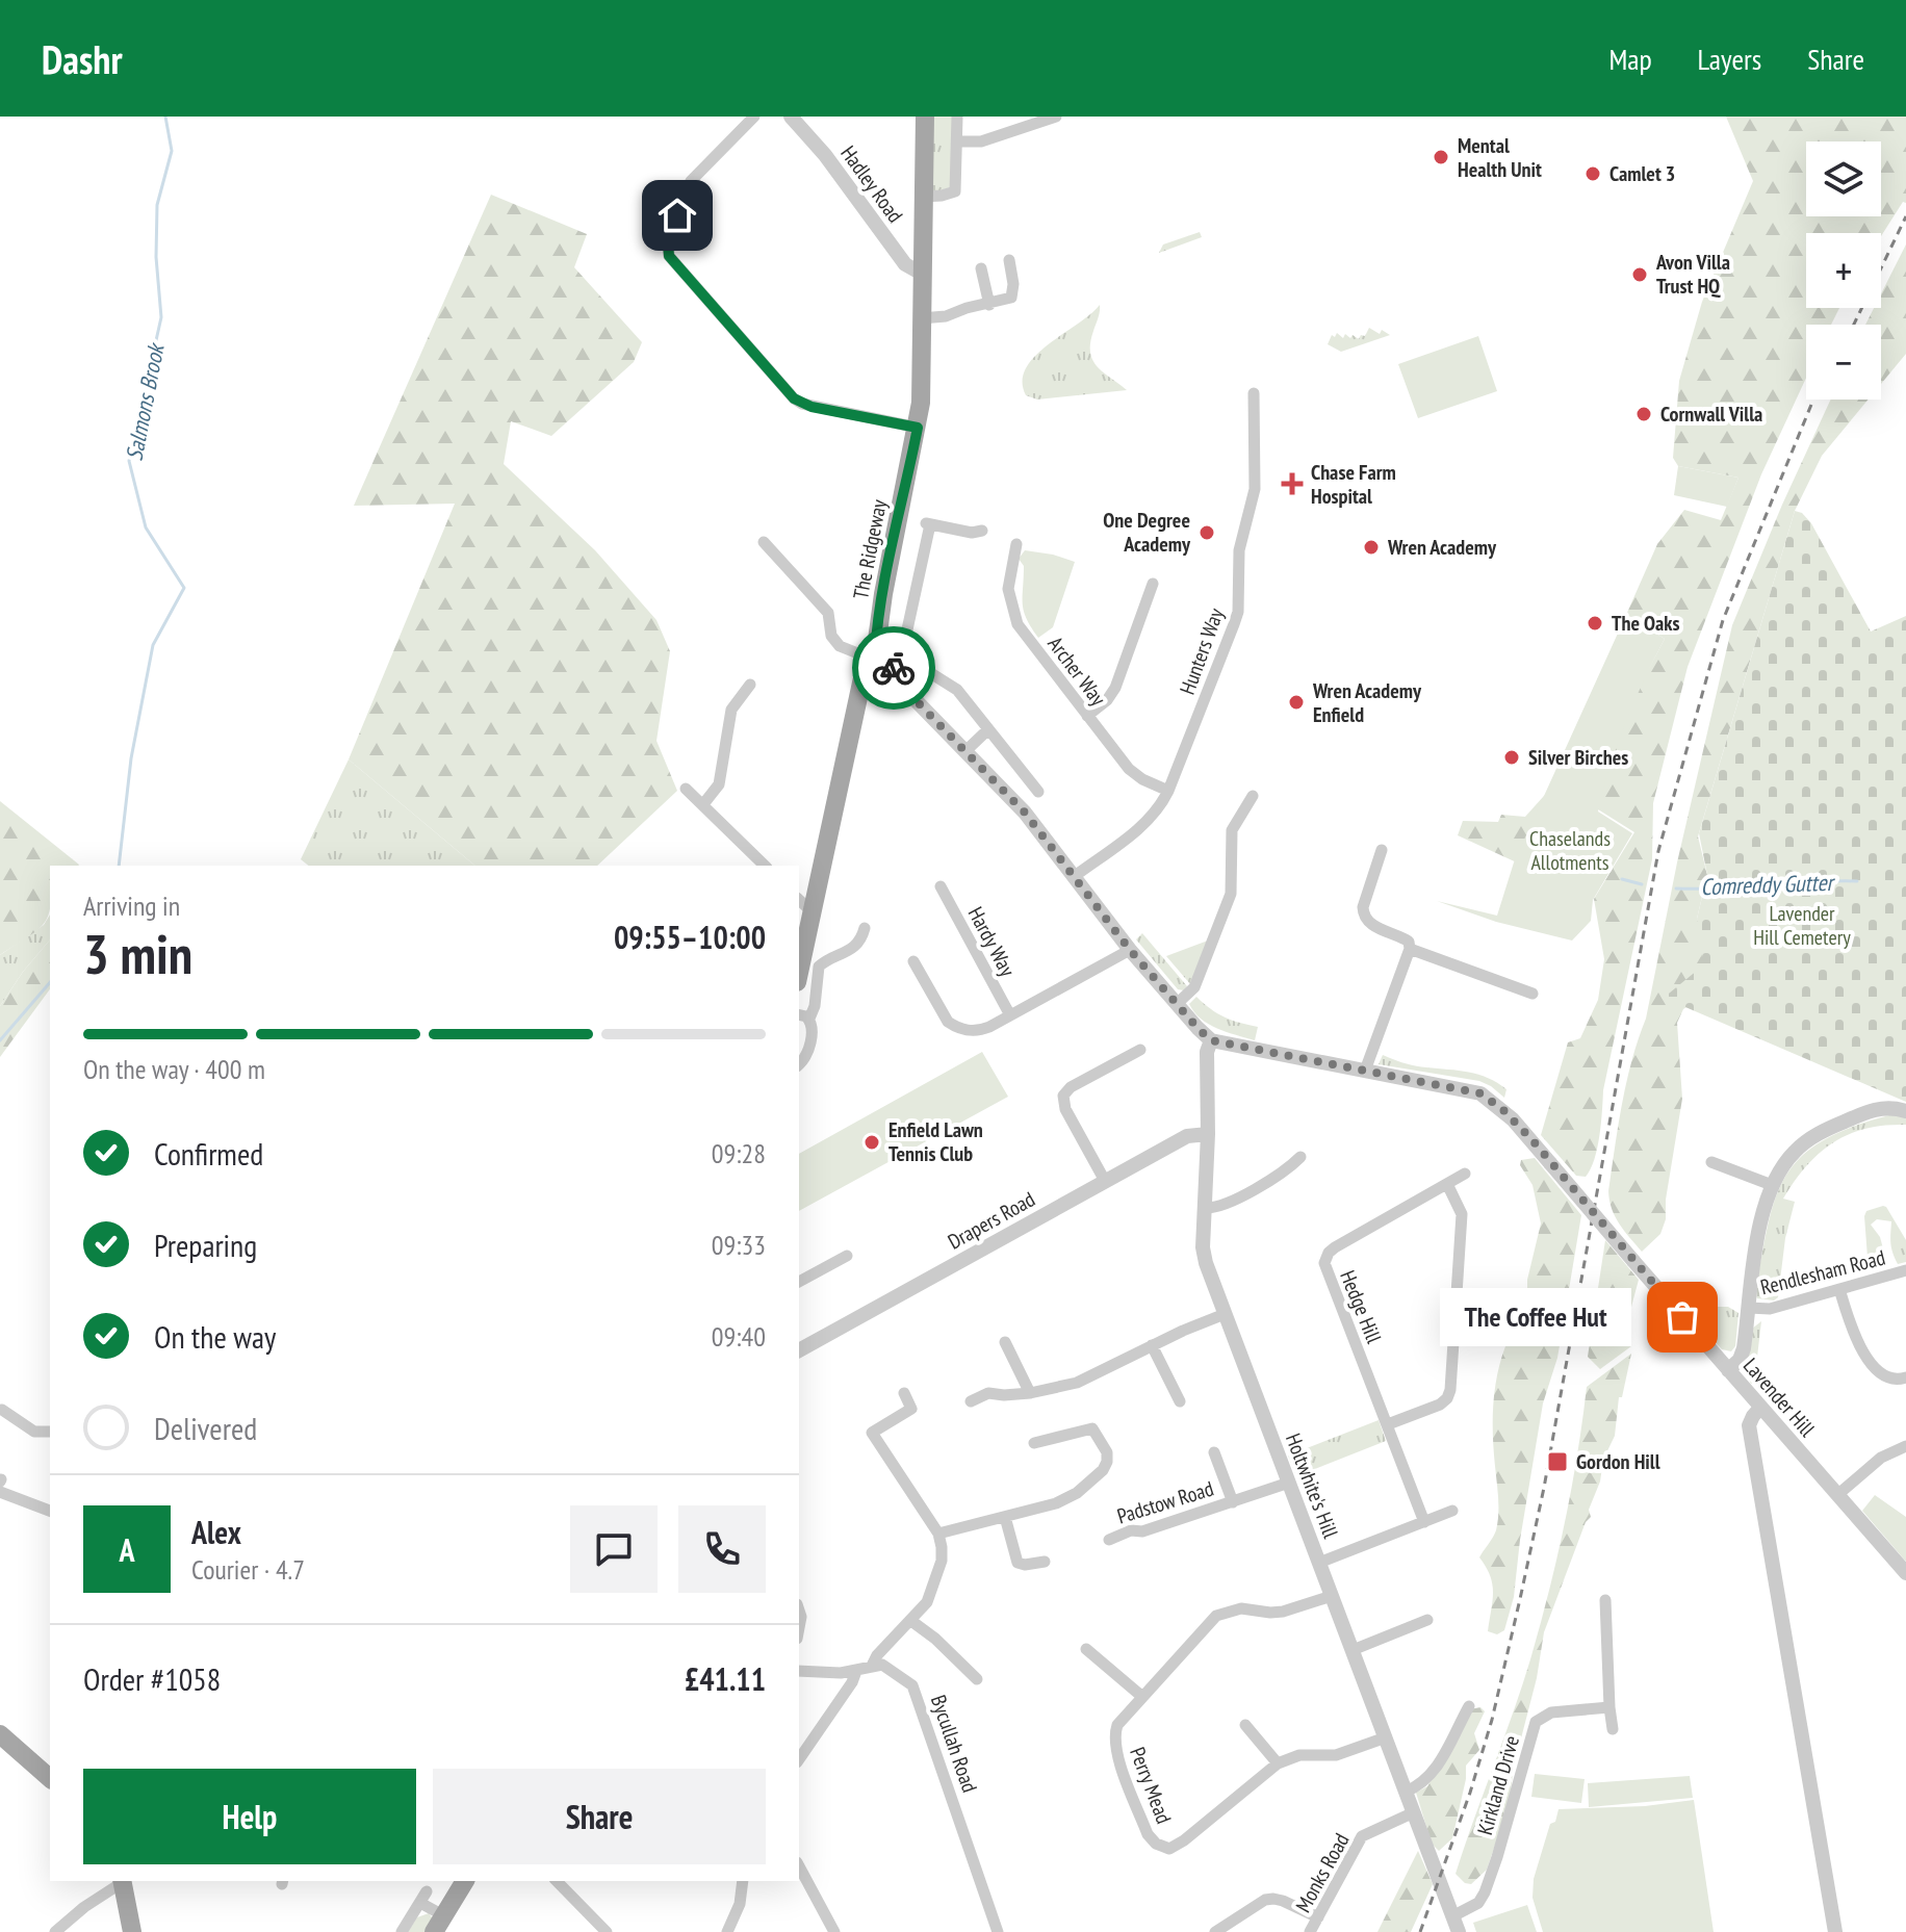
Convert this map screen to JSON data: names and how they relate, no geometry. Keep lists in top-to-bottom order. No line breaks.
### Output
{"streets":{"main road":["The Ridgeway"],"street":["Hadley Road","Hunters Way","Archer Way","Hardy Way","Drapers Road","Rendlesham Road","Hedge Hill","Lavender Hill","Holtwhite's Hill","Padstow Road","Bycullah Road","Perry Mead","Kirkland Drive","Monks Road"]},"crossings":[["Hadley Road","The Ridgeway"],["Hunters Way","Archer Way"],["Drapers Road","Holtwhite's Hill"],["Lavender Hill","Holtwhite's Hill"],["Holtwhite's Hill","Padstow Road"],["Holtwhite's Hill","Perry Mead"],["Holtwhite's Hill","Kirkland Drive"],["Holtwhite's Hill","Monks Road"]],"water":["Salmons Brook","Comreddy Gutter"],"parks":["Chaselands Allotments","Lavender Hill Cemetery"],"places":{"other":["Mental Health Unit","Camlet 3","Avon Villa Trust HQ","Cornwall Villa","One Degree Academy","Wren Academy","The Oaks","Wren Academy Enfield","Silver Birches","Enfield Lawn Tennis Club","The Coffee Hut"],"health":["Chase Farm Hospital"],"transit":["Gordon Hill"]},"page":{"header":"Dashr","nav":["Map","Layers","Share"],"map_buttons":["+","−"],"heading":["3 min","Arriving in","09:55–10:00"],"panel":["Alex","Courier · 4.7","Order #1058","£41.11"],"bar":"On the way · 400 m","list":[["Confirmed","09:28"],["Preparing","09:33"],["On the way","09:40"],"Delivered"],"bubble":"The Coffee Hut","round":"A","buttons":["Help","Share"]}}
